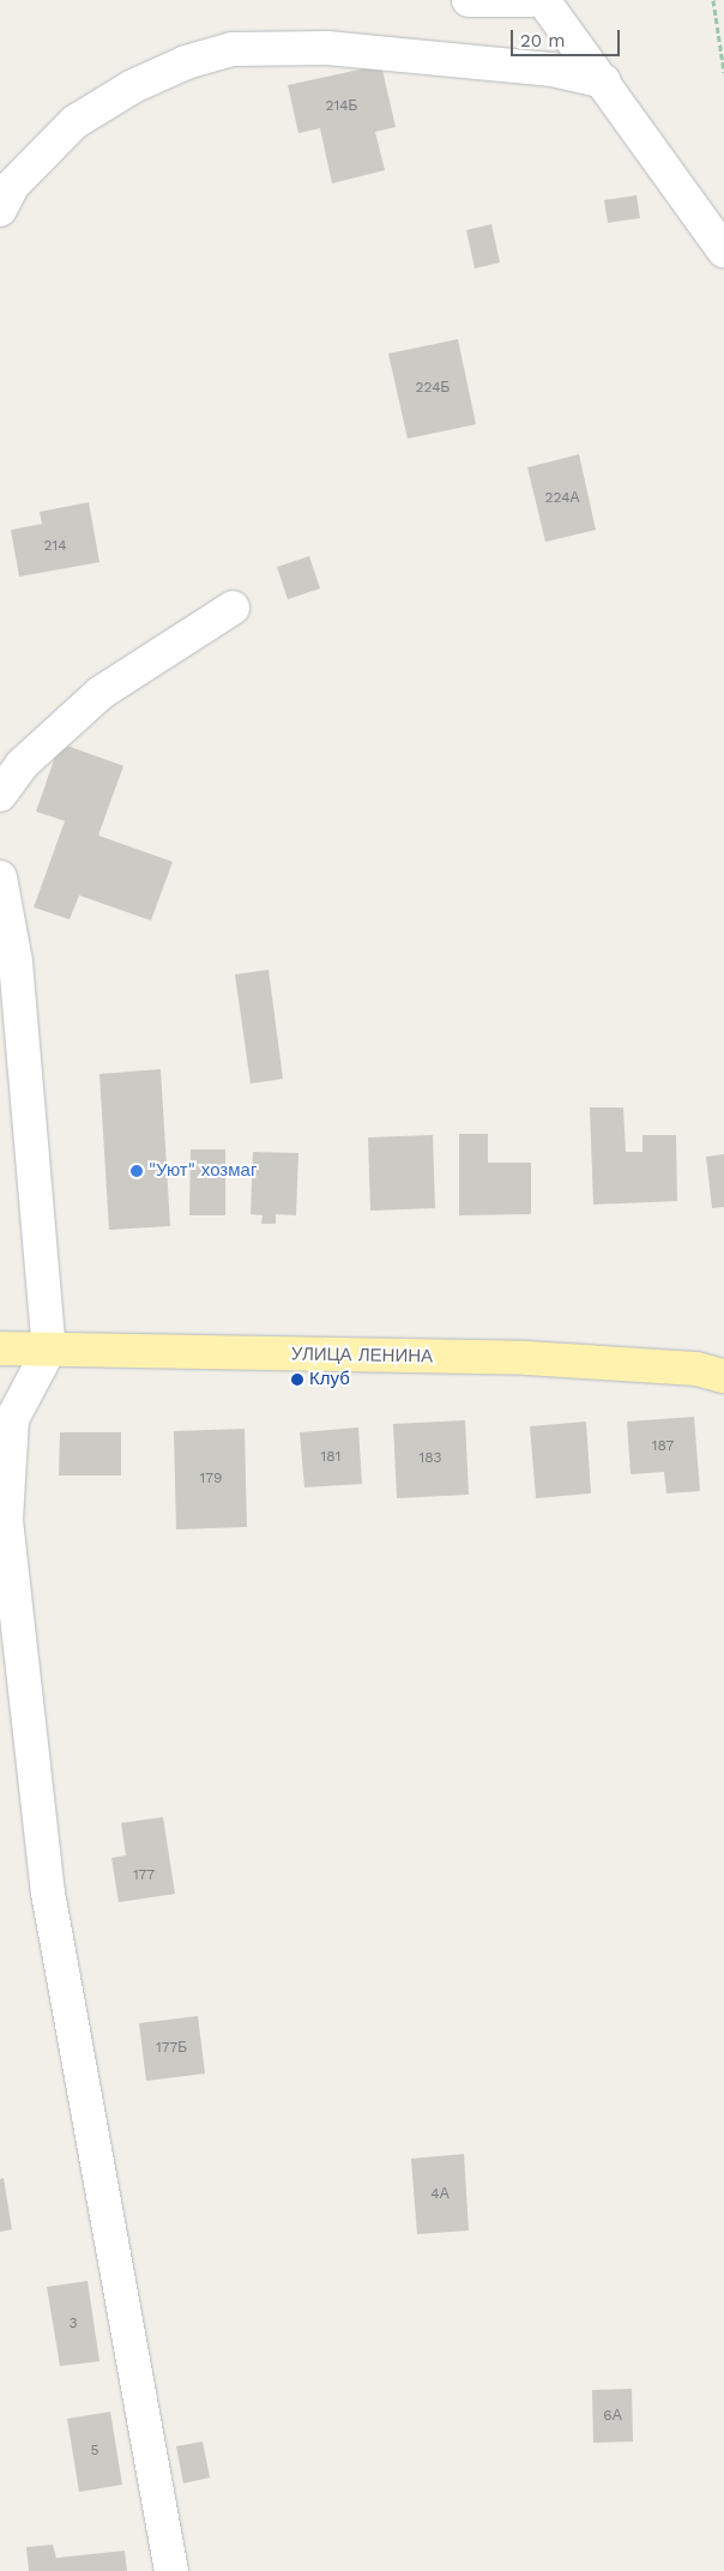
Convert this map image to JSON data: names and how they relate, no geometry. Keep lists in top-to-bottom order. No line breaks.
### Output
{"streets":{"main road":["УЛИЦА ЛЕНИНА"]},"places":["\"Уют\" хозмаг","Клуб"],"house_numbers":["214Б","224Б","224А","214","187","181","183","179","177","177Б","4А","3","6А","5"],"scale_bar":"20 m"}
